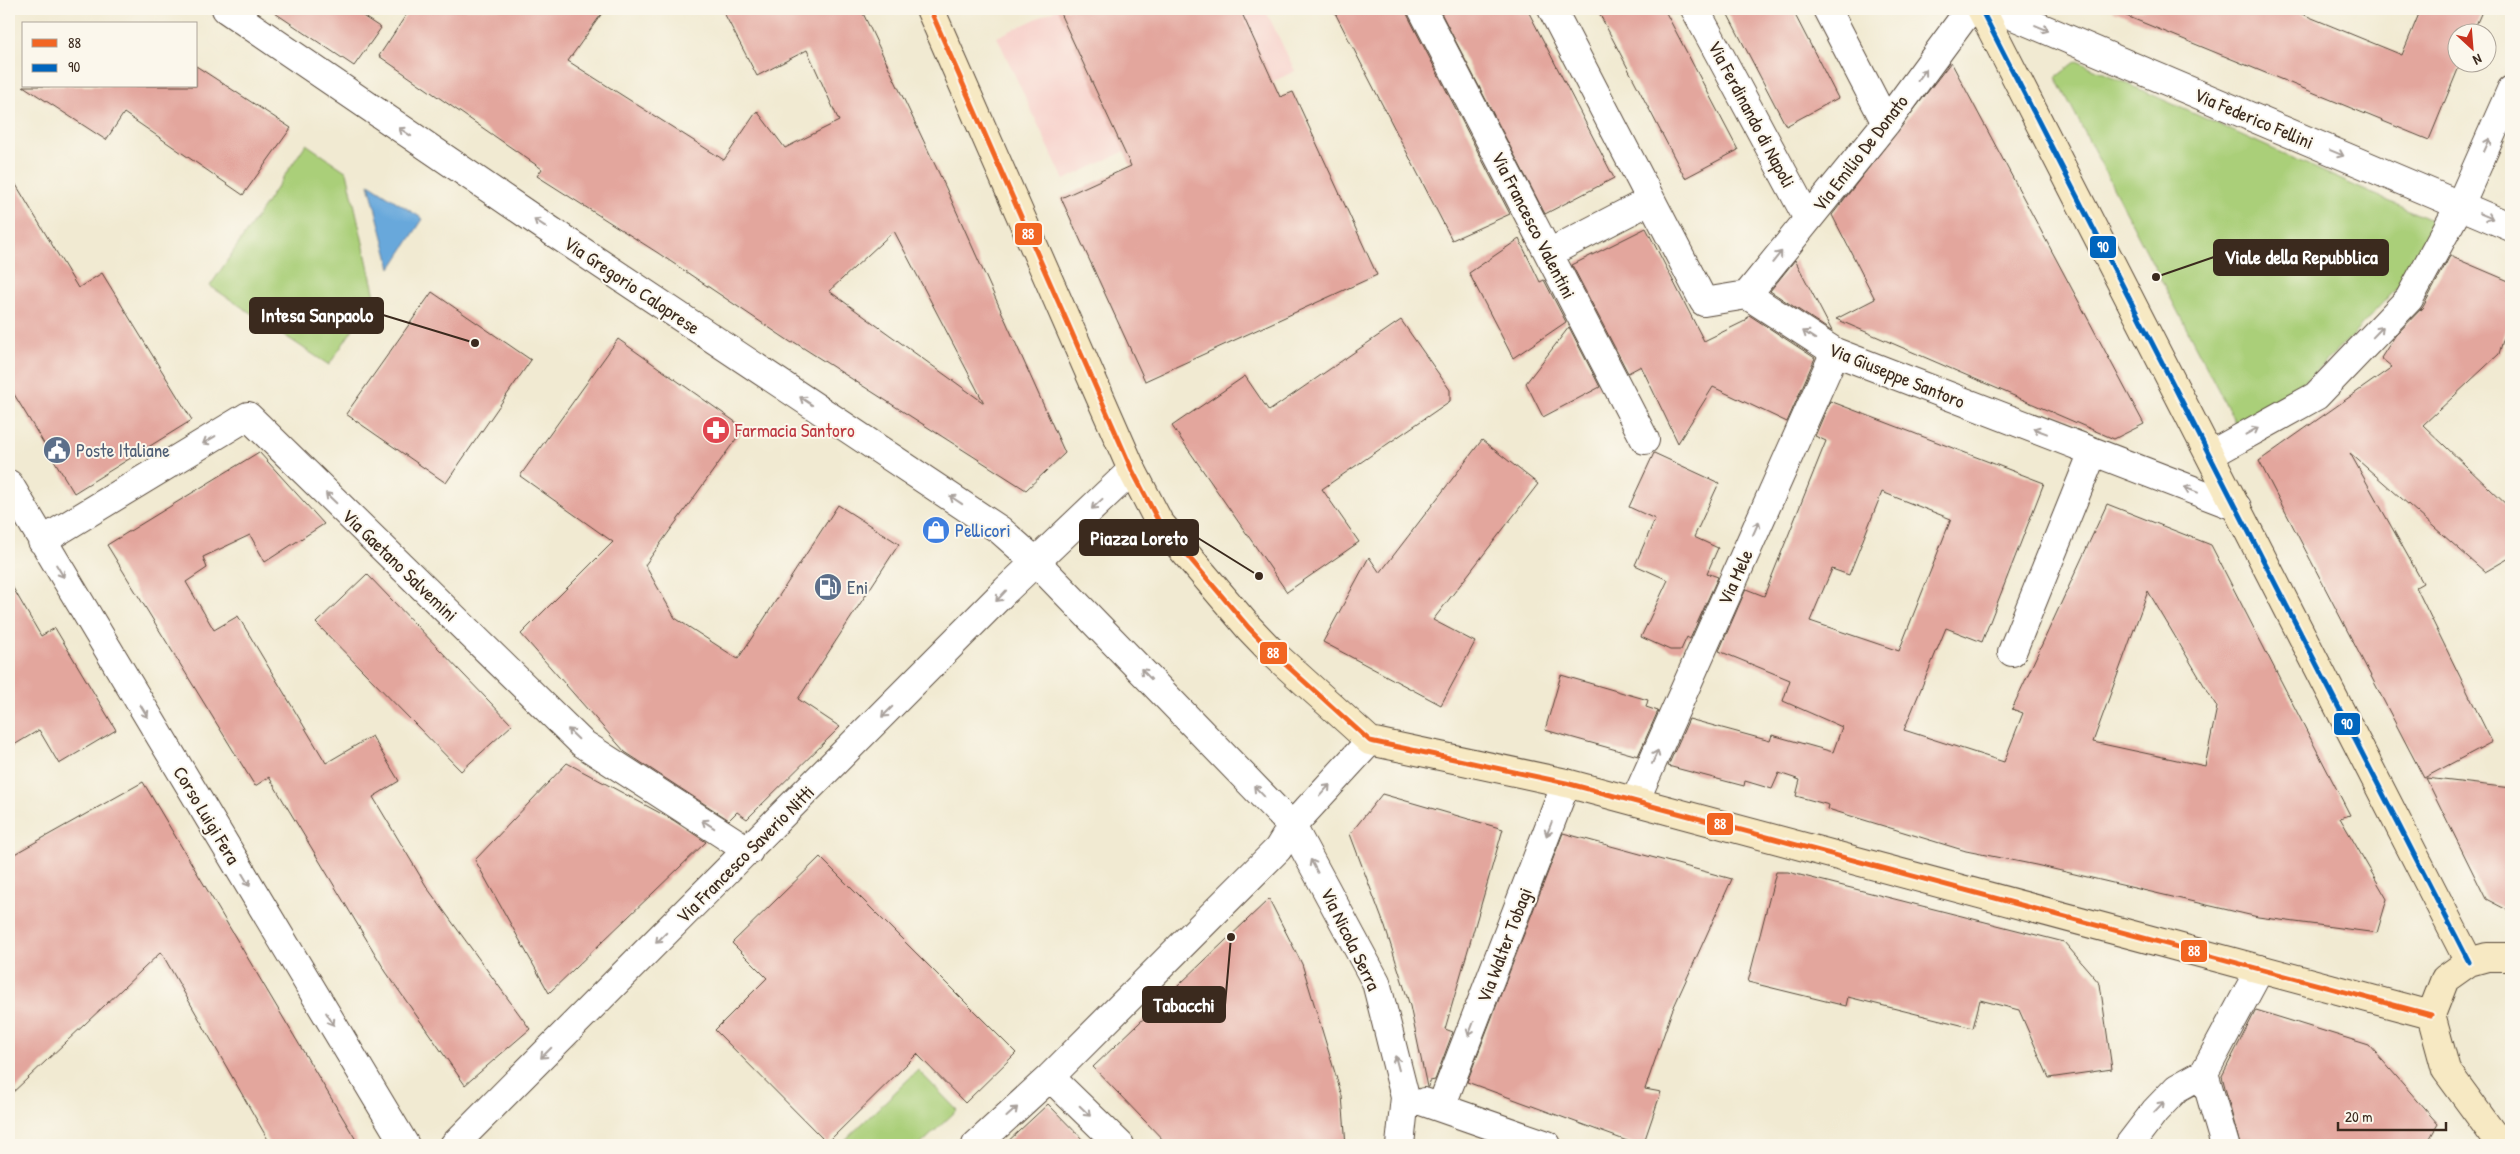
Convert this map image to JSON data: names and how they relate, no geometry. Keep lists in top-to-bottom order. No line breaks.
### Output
{"streets":{"street":["Via Ferdinando di Napoli","Via Federico Fellini","Via Emilio De Donato","Via Francesco Valentini","Via Gregorio Caloprese","Via Giuseppe Santoro","Via Gaetano Salvemini","Via Mele","Corso Luigi Fera","Via Francesco Saverio Nitti","Via Nicola Serra","Via Walter Tobagi"]},"crossings":[["Via Ferdinando di Napoli","Via Emilio De Donato"],["Via Emilio De Donato","Via Giuseppe Santoro"],["Via Gregorio Caloprese","Via Francesco Saverio Nitti"],["Via Gregorio Caloprese","Via Nicola Serra"],["Via Giuseppe Santoro","Via Mele"],["Via Gaetano Salvemini","Corso Luigi Fera"],["Via Gaetano Salvemini","Via Francesco Saverio Nitti"]],"one_way":["Via Federico Fellini","Via Emilio De Donato","Via Gregorio Caloprese","Via Giuseppe Santoro","Via Gaetano Salvemini","Via Mele","Corso Luigi Fera","Via Francesco Saverio Nitti","Via Nicola Serra"],"places":{"other":["Viale della Repubblica","Intesa Sanpaolo","Piazza Loreto","Tabacchi"],"pharmacy":["Farmacia Santoro"],"public building":["Poste Italiane"],"shop":["Pellicori"],"fuel station":["Eni"]},"lines":["transit line 88","transit line 90"],"legend":["88","90"],"scale_bar":"20 m","north":"bottom right"}
